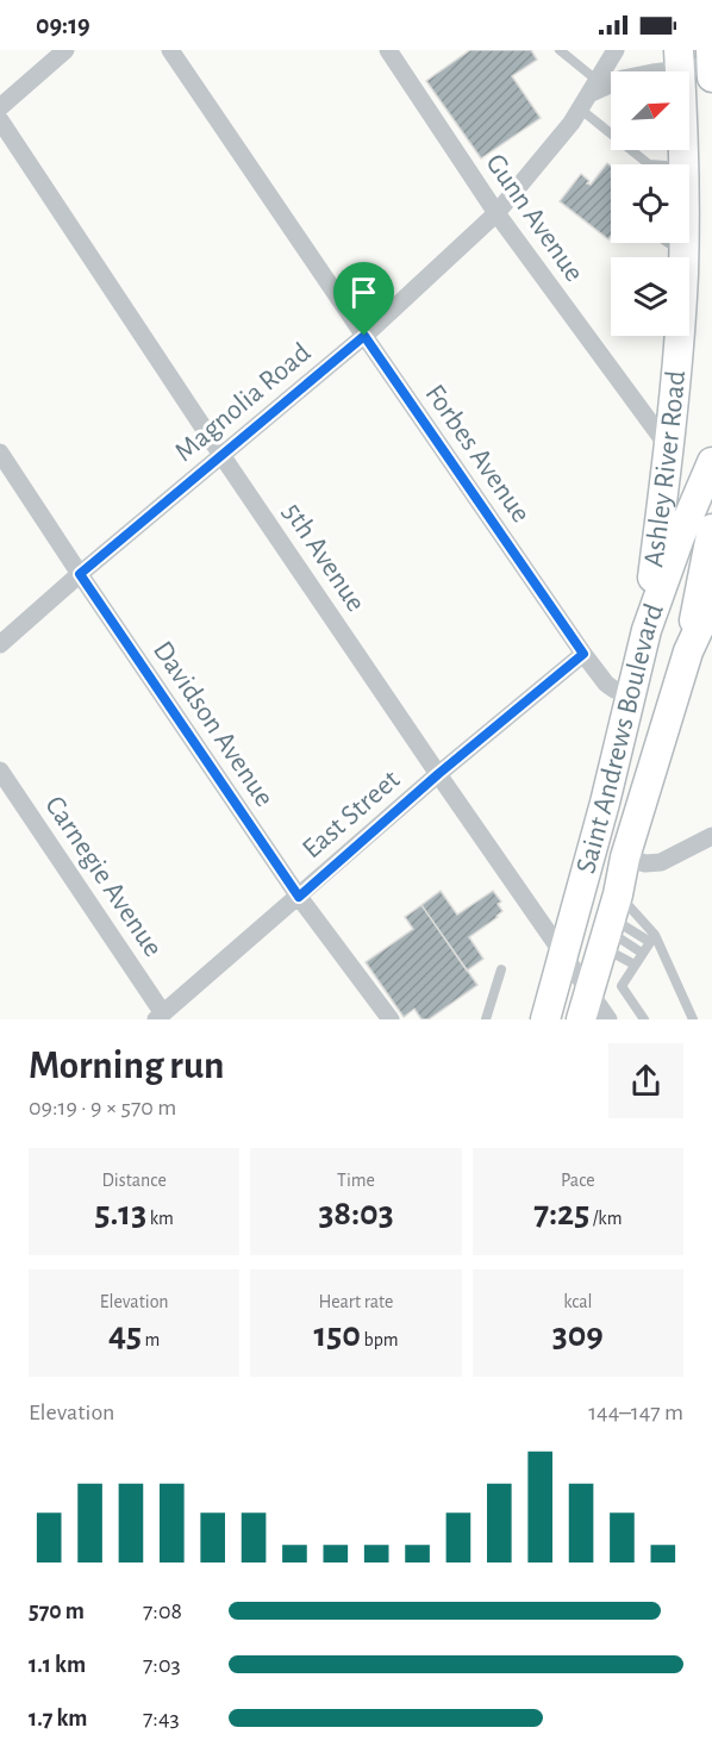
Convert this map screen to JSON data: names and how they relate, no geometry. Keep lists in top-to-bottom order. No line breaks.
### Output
{"streets":{"main road":["Ashley River Road","Saint Andrews Boulevard"],"street":["Gunn Avenue","Magnolia Road","Forbes Avenue","5th Avenue","Davidson Avenue","East Street","Carnegie Avenue"]},"crossings":[["Gunn Avenue","Magnolia Road"],["Gunn Avenue","Ashley River Road"],["Magnolia Road","Forbes Avenue"],["Magnolia Road","5th Avenue"],["Magnolia Road","Davidson Avenue"],["Forbes Avenue","Saint Andrews Boulevard"],["Forbes Avenue","East Street"],["Ashley River Road","Saint Andrews Boulevard"],["5th Avenue","Saint Andrews Boulevard"],["5th Avenue","East Street"],["Davidson Avenue","East Street"],["East Street","Carnegie Avenue"]],"north":"top right","page":{"status":"09:19","heading":["Morning run","09:19 · 9 × 570 m"],"stats":[["Distance","5.13 km"],["Time","38:03"],["Pace","7:25 /km"],["Elevation","45 m"],["Heart rate","150 bpm"],["kcal","309"]],"chart":["Elevation","144–147 m"],"list":[{"name":"570 m","note":"7:08"},{"name":"1.1 km","note":"7:03"},{"name":"1.7 km","note":"7:43"}]}}
